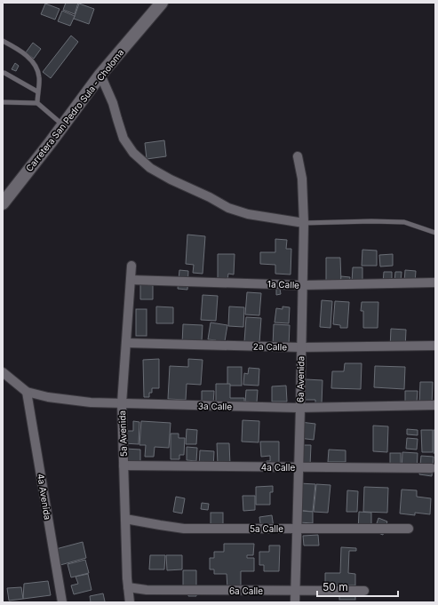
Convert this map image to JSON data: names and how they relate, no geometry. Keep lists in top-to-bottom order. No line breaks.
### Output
{"streets":{"main road":["Carretera San Pedro Sula - Choloma"],"street":["1a Calle","2a Calle","6a Avenida","3a Calle","5a Avenida","4a Calle","4a Avenida","5a Calle","6a Calle"]},"crossings":[["1a Calle","6a Avenida"],["1a Calle","5a Avenida"],["2a Calle","6a Avenida"],["2a Calle","5a Avenida"],["6a Avenida","3a Calle"],["6a Avenida","4a Calle"],["6a Avenida","5a Calle"],["6a Avenida","6a Calle"],["3a Calle","5a Avenida"],["3a Calle","4a Avenida"],["5a Avenida","4a Calle"],["5a Avenida","5a Calle"],["5a Avenida","6a Calle"]],"scale_bar":"50 m"}
